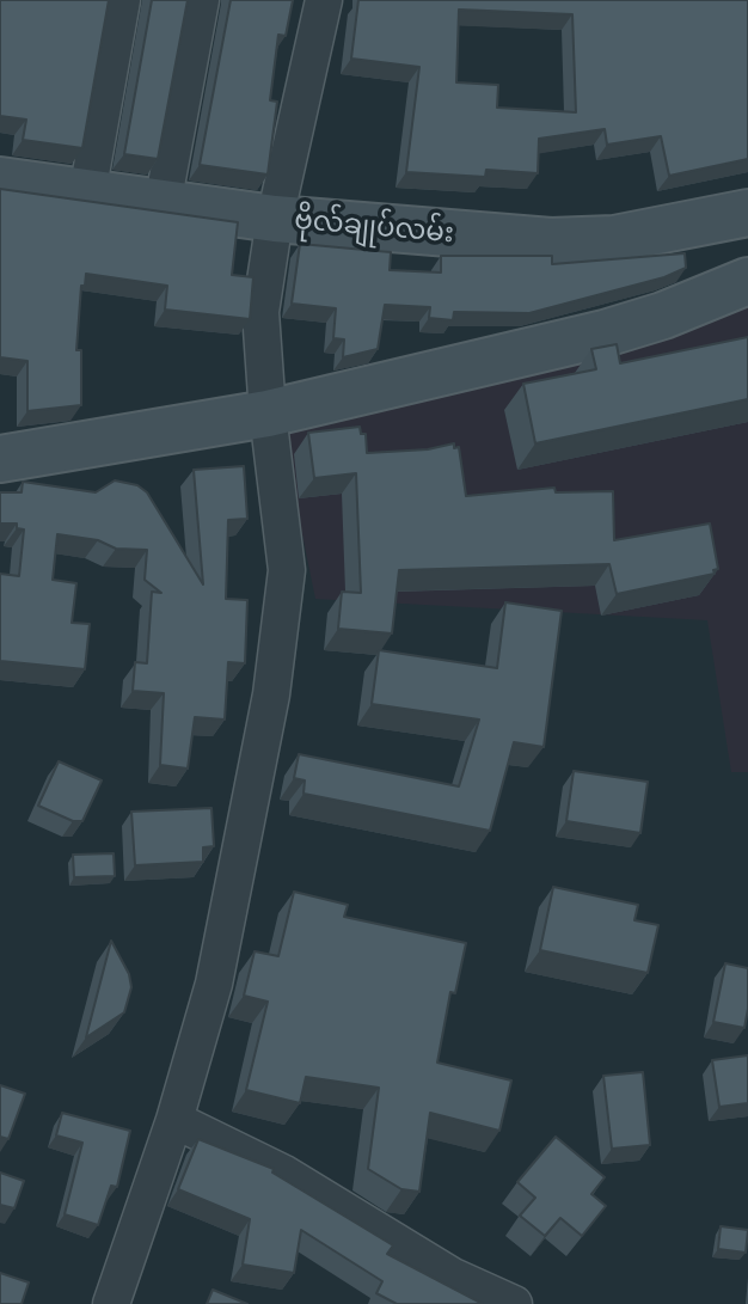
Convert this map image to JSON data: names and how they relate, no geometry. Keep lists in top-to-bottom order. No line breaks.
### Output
{"streets":{"street":["ဗိုလ်‌ချုပ်‌လမ်း"]}}
